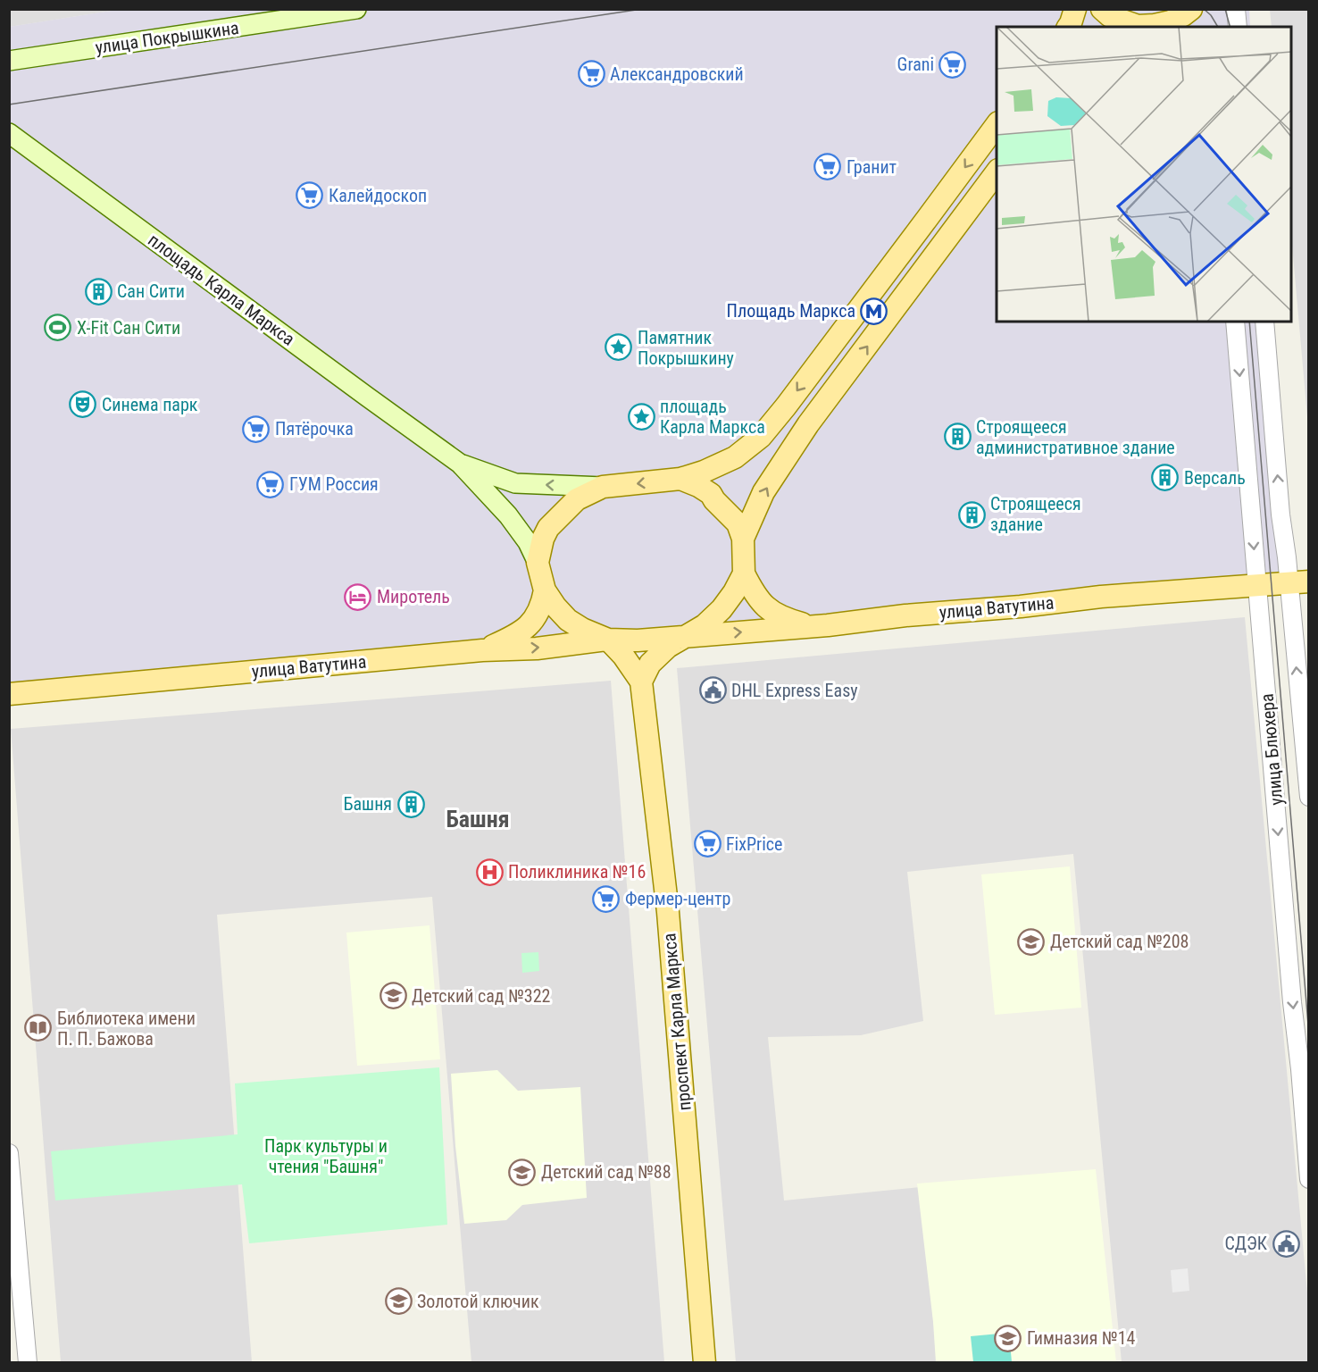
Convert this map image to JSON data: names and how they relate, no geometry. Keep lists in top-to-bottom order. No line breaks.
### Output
{"streets":{"main road":["улица Покрышкина","площадь Карла Маркса","улица Ватутина","проспект Карла Маркса"],"street":["улица Блюхера"]},"crossings":[["площадь Карла Маркса","улица Ватутина"],["площадь Карла Маркса","проспект Карла Маркса"],["улица Ватутина","улица Блюхера"]],"districts":["Башня"],"parks":["Парк культуры и чтения \"Башня\""],"places":{"supermarket":["Grani","Александровский","Гранит","Калейдоскоп","Пятёрочка","ГУМ Россия","FixPrice","Фермер-центр"],"building":["Сан Сити","Строящееся административное здание","Версаль","Строящееся здание","Башня"],"metro station":["Площадь Маркса"],"sports":["X-Fit Сан Сити"],"place":["Памятник Покрышкину","площадь Карла Маркса"],"theatre":["Синема парк"],"hotel":["Миротель"],"public building":["DHL Express Easy","СДЭК"],"hospital":["Поликлиника №16"],"school or university":["Детский сад №208","Детский сад №322","Детский сад №88","Золотой ключик","Гимназия №14"],"library":["Библиотека имени П. П. Бажова"]}}
